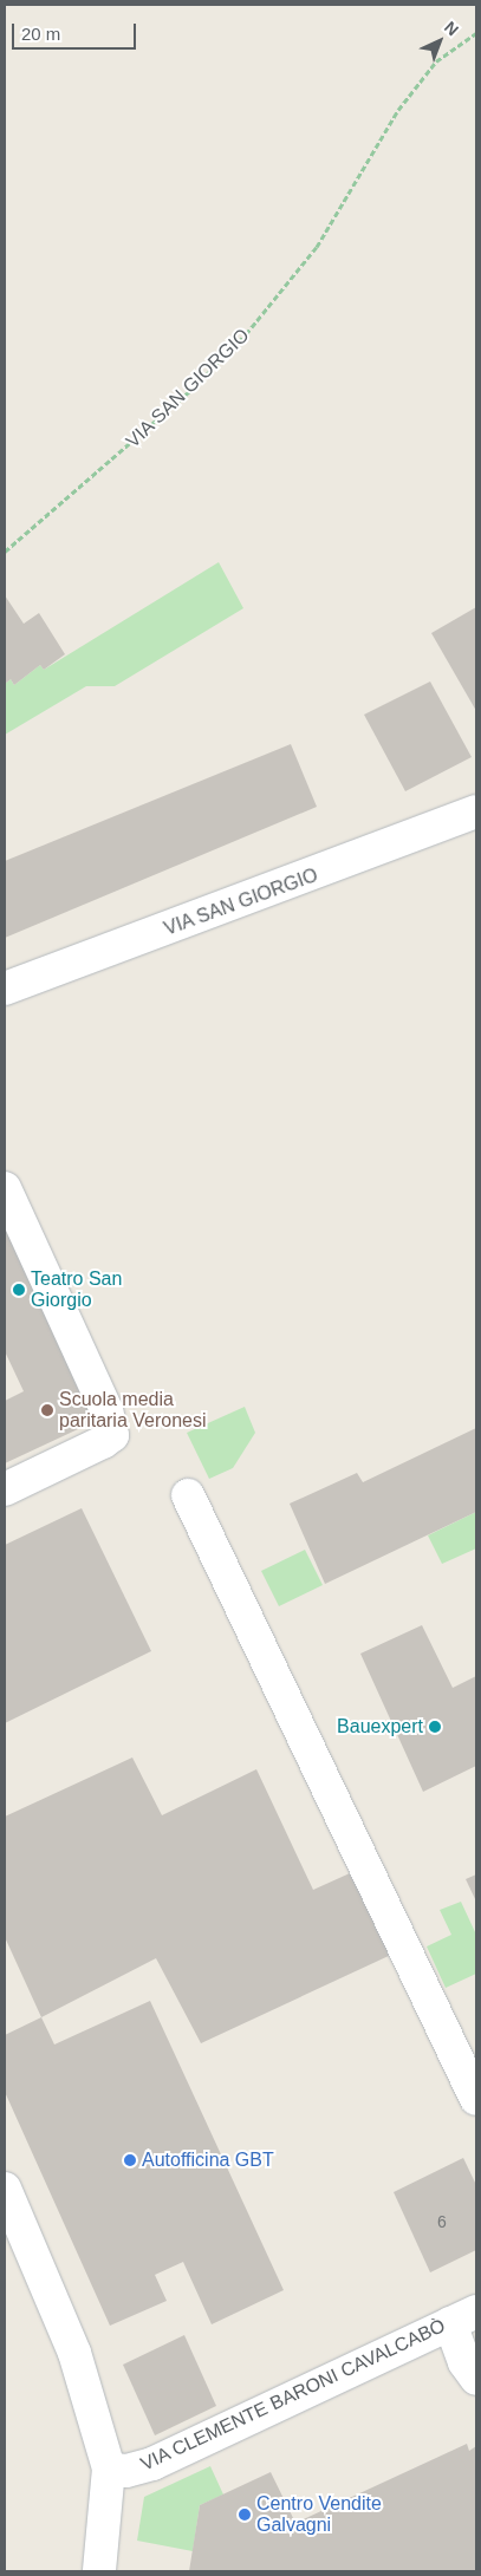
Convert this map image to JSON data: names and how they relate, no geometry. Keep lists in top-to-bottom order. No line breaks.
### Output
{"streets":{"street":["VIA SAN GIORGIO","VIA CLEMENTE BARONI CAVALCABÒ"]},"places":["Teatro San Giorgio","Scuola media paritaria Veronesi","Bauexpert","Autofficina GBT","Centro Vendite Galvagni"],"house_numbers":["6"],"scale_bar":"20 m","north":"top right"}
